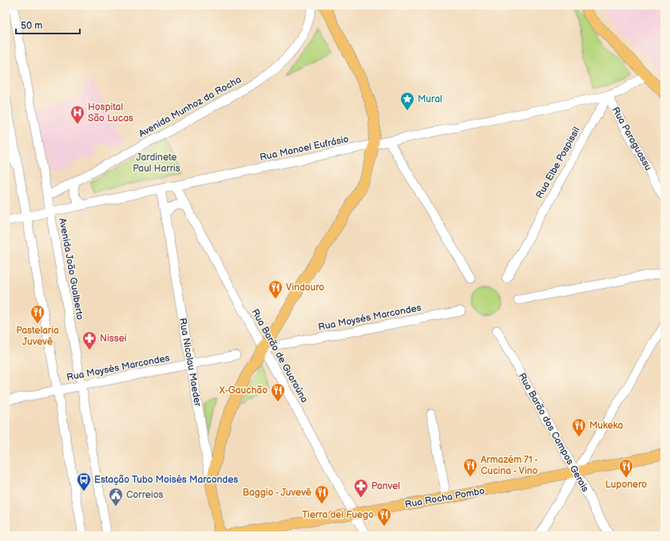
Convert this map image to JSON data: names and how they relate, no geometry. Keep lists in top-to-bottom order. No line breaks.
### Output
{"streets":{"main road":["Rua Nicolau Maeder","Rua Rocha Pombo"],"street":["Avenida Munhoz da Rocha","Rua Paraguassu","Rua Manoel Eufrásio","Rua Elbe Pospissil","Avenida João Gualberto","Rua Moysés Marcondes","Rua Barão de Guaraúna","Rua Barão dos Campos Gerais"]},"crossings":[["Avenida Munhoz da Rocha","Avenida João Gualberto"],["Rua Paraguassu","Rua Manoel Eufrásio"],["Rua Paraguassu","Rua Elbe Pospissil"],["Rua Manoel Eufrásio","Rua Elbe Pospissil"],["Rua Manoel Eufrásio","Avenida João Gualberto"],["Rua Manoel Eufrásio","Rua Barão de Guaraúna"],["Rua Manoel Eufrásio","Rua Nicolau Maeder"],["Avenida João Gualberto","Rua Moysés Marcondes"],["Rua Moysés Marcondes","Rua Barão de Guaraúna"],["Rua Moysés Marcondes","Rua Nicolau Maeder"],["Rua Barão de Guaraúna","Rua Rocha Pombo"],["Rua Barão dos Campos Gerais","Rua Rocha Pombo"]],"parks":["Jardinete Paul Harris"],"places":{"place":["Mural"],"hospital":["Hospital São Lucas"],"restaurant":["Vindouro","Pastelaria Juvevê","X-Gauchão","Mukeka","Armazém 71 - Cucina - Vino","Luponero","Baggio - Juvevê","Tierra del Fuego"],"pharmacy":["Nissei","Panvel"],"bus stop":["Estação Tubo Moisés Marcondes"],"public building":["Correios"]},"scale_bar":"50 m"}
